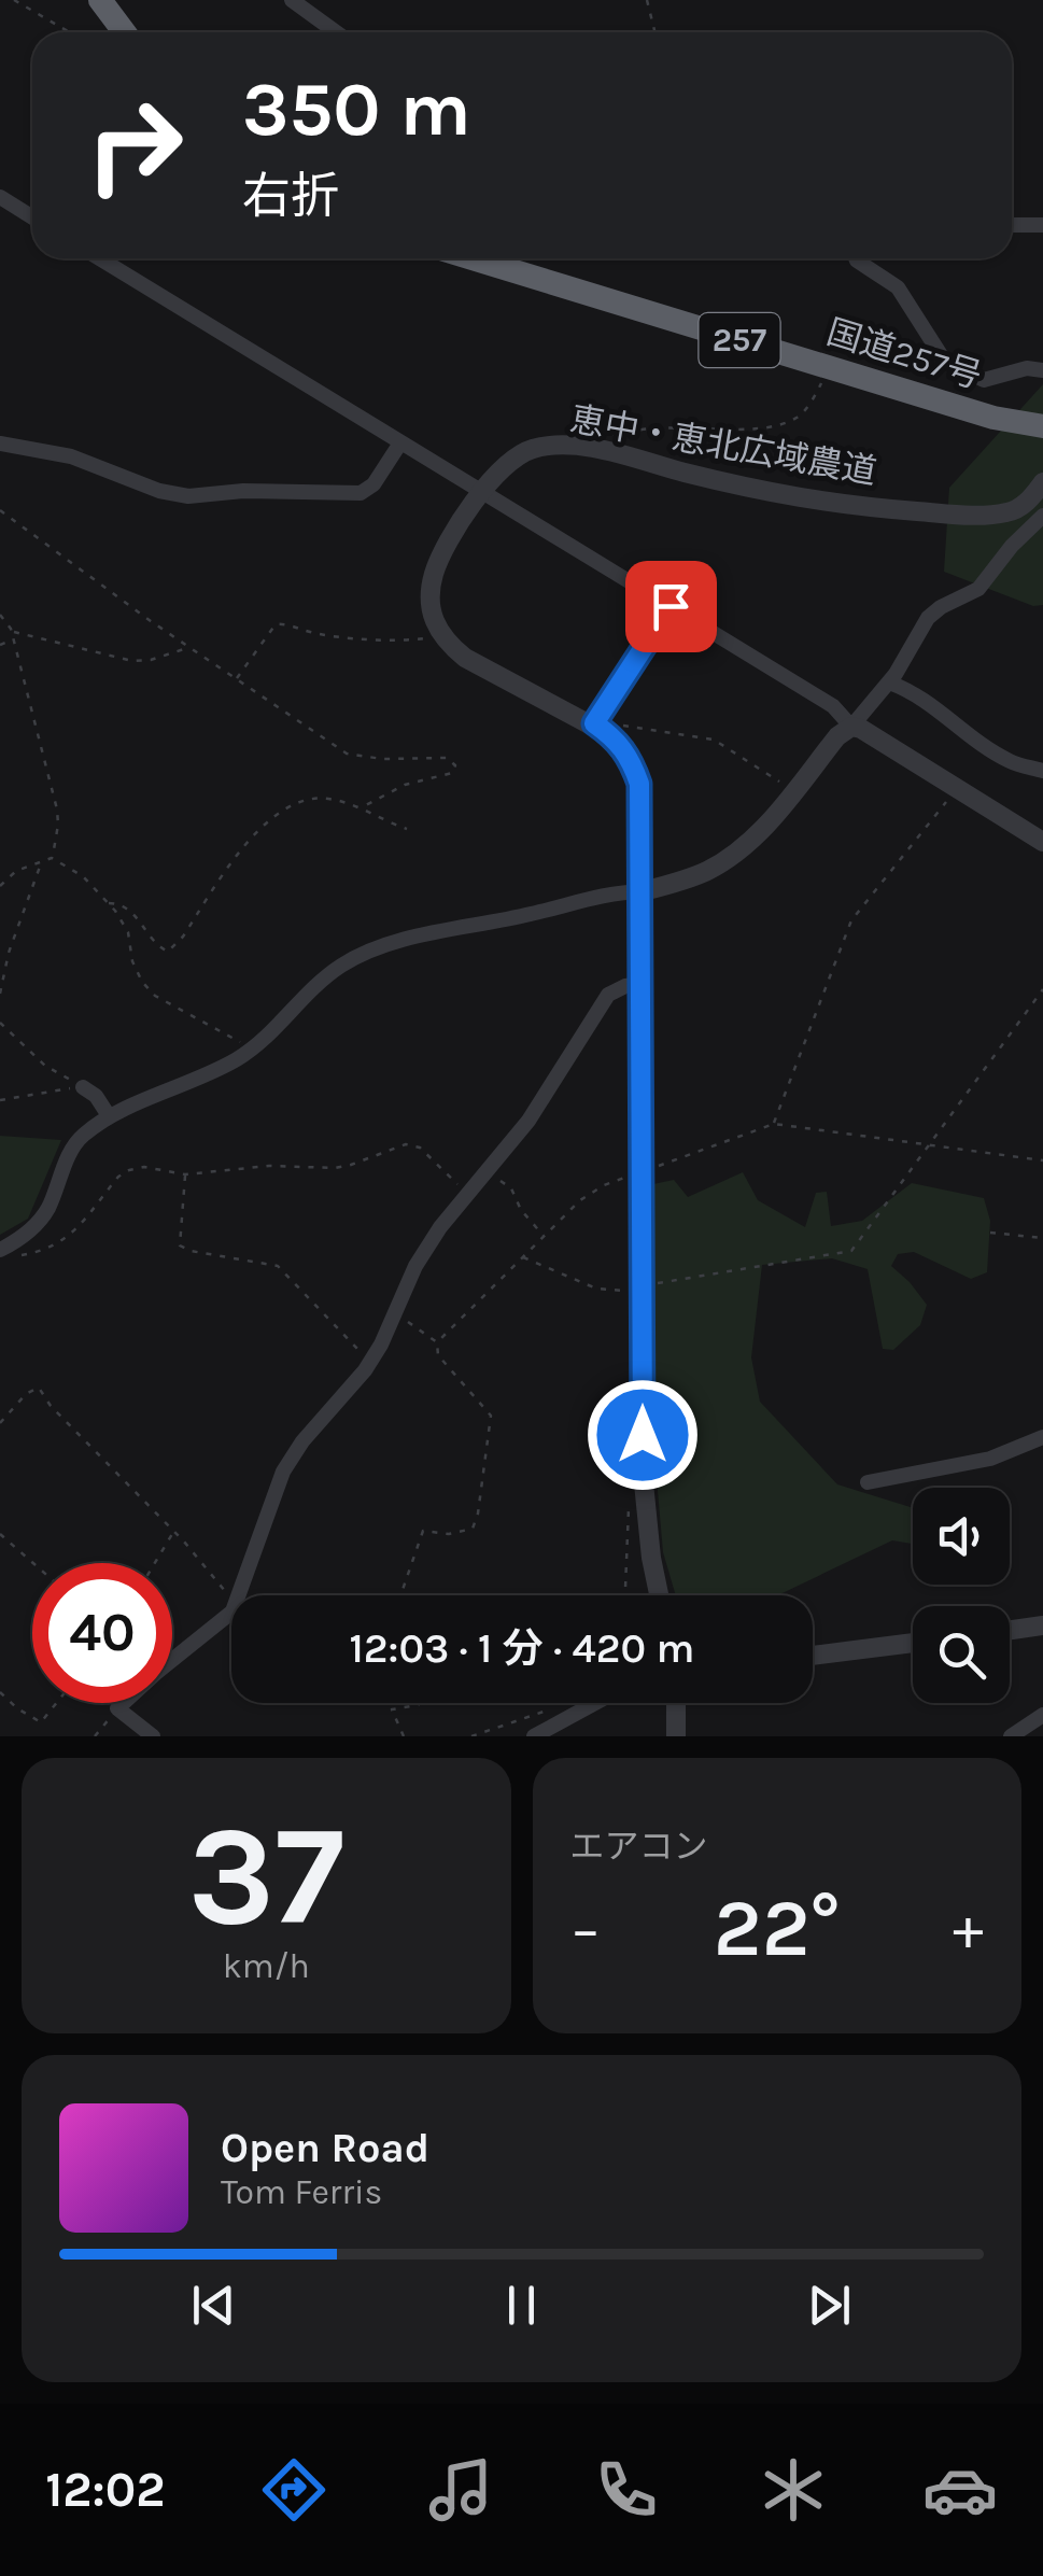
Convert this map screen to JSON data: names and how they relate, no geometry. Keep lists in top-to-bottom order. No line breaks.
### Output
{"streets":{"highway":["257","国道257号"],"street":["恵中・恵北広域農道"]},"page":{"turn":["350 m","右折"],"limit":"40","trip":"12:03 · 1 分 · 420 m","tile":[["37","km/h"],"エアコン"],"heat":["−","22°","+"],"song":["Open Road","Tom Ferris"],"tabs":"12:02"}}
